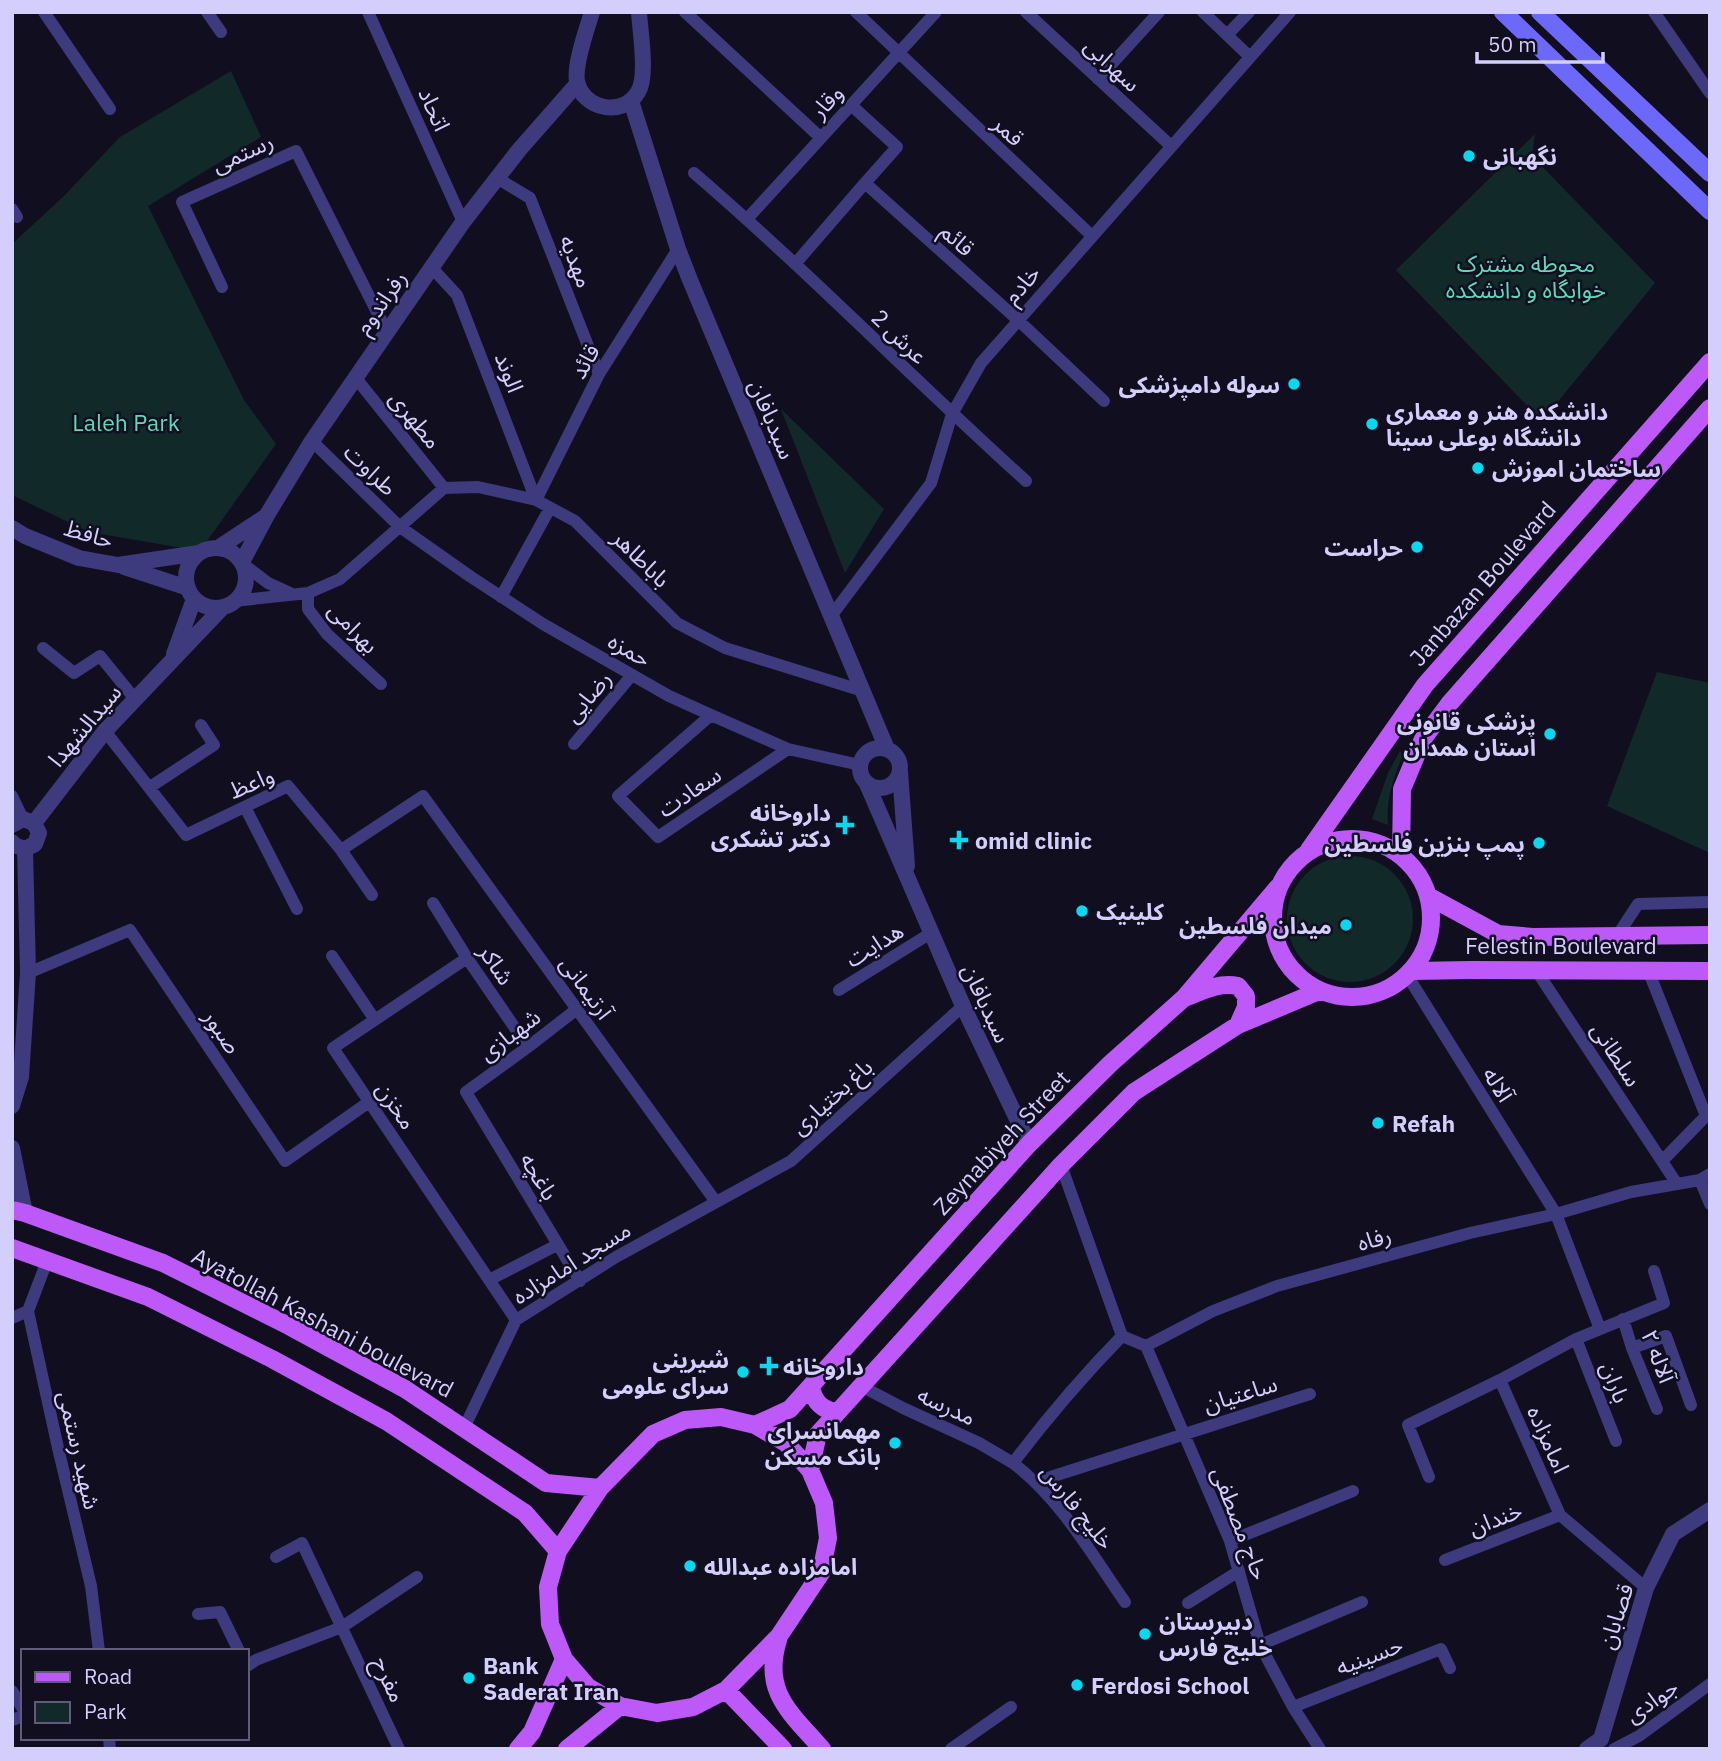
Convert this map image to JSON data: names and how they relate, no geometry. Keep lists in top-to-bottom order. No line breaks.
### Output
{"streets":{"main road":["Janbazan Boulevard","Felestin Boulevard","Zeynabiyeh Street","Ayatollah Kashani boulevard"],"street":["سهرابی","وقار","اتحاد","قمر","رستمی","قائم","مهدیه","خادم","رفراندوم","عرش 2","قائد","الوند","مطهری","سبدبافان","طراوت","حافظ","باباطاهر","بهرامی","حمزه","رضایی","سیدالشهدا","واعظ","سعادت","هدایت","شاکر","آرتیمانی","صبور","شهبازی","سلطانی","آلاله","باغ بختیاری","مخزن","باغچه","رفاه","مسجد امامزاده","آلاله ۲","باران","ساعتیان","مدرسه","امامزاده","شهید رستمی","خلیج فارس","خندان","حاج مصطفی","قصابان","حسینیه","مفرح","جوادی"]},"crossings":[["سهرابی","خادم"],["وقار","قمر"],["وقار","عرش 2"],["اتحاد","رفراندوم"],["قمر","خادم"],["رستمی","رفراندوم"],["قائم","خادم"],["مهدیه","رفراندوم"],["مهدیه","قائد"],["خادم","عرش 2"],["خادم","سبدبافان"],["رفراندوم","الوند"],["رفراندوم","مطهری"],["رفراندوم","طراوت"],["رفراندوم","حافظ"],["رفراندوم","سیدالشهدا"],["قائد","الوند"],["قائد","سبدبافان"],["قائد","باباطاهر"],["الوند","باباطاهر"],["مطهری","باباطاهر"],["سبدبافان","باباطاهر"],["سبدبافان","حمزه"],["سبدبافان","هدایت"],["سبدبافان","باغ بختیاری"],["سبدبافان","Zeynabiyeh Street"],["طراوت","حمزه"],["حافظ","سیدالشهدا"],["Janbazan Boulevard","Felestin Boulevard"],["Janbazan Boulevard","آلاله"],["Janbazan Boulevard","Zeynabiyeh Street"],["حمزه","رضایی"],["حمزه","سعادت"],["سیدالشهدا","واعظ"],["واعظ","آرتیمانی"],["Felestin Boulevard","سلطانی"],["Felestin Boulevard","آلاله"],["Felestin Boulevard","Zeynabiyeh Street"],["شاکر","شهبازی"],["شاکر","مخزن"],["آرتیمانی","شهبازی"],["آرتیمانی","باغ بختیاری"],["آرتیمانی","مسجد امامزاده"],["صبور","مخزن"],["شهبازی","باغچه"],["سلطانی","رفاه"],["آلاله","Zeynabiyeh Street"],["آلاله","رفاه"],["باغ بختیاری","مسجد امامزاده"],["مخزن","مسجد امامزاده"],["باغچه","مسجد امامزاده"],["رفاه","حاج مصطفی"],["مسجد امامزاده","Ayatollah Kashani boulevard"],["ساعتیان","خلیج فارس"],["ساعتیان","حاج مصطفی"],["مدرسه","خلیج فارس"],["امامزاده","خندان"],["امامزاده","قصابان"],["حاج مصطفی","حسینیه"],["قصابان","جوادی"]],"parks":["محوطه مشترک خوابگاه و دانشکده","Laleh Park"],"places":{"other":["نگهبانی","سوله دامپزشکی","دانشکده هنر و معماری دانشگاه بوعلی سینا","ساختمان اموزش","حراست","پزشکی قانونی استان همدان","پمپ بنزین فلسطین","کلینیک","میدان فلسطین","Refah","شیرینی سرای علومی","مهمانسرای بانک مسکن","امامزاده عبدالله","دبیرستان خلیج فارس","Bank Saderat Iran","Ferdosi School"],"health":["داروخانه دکتر تشکری","omid clinic","داروخانه"]},"legend":["Road","Park"],"scale_bar":"50 m"}
